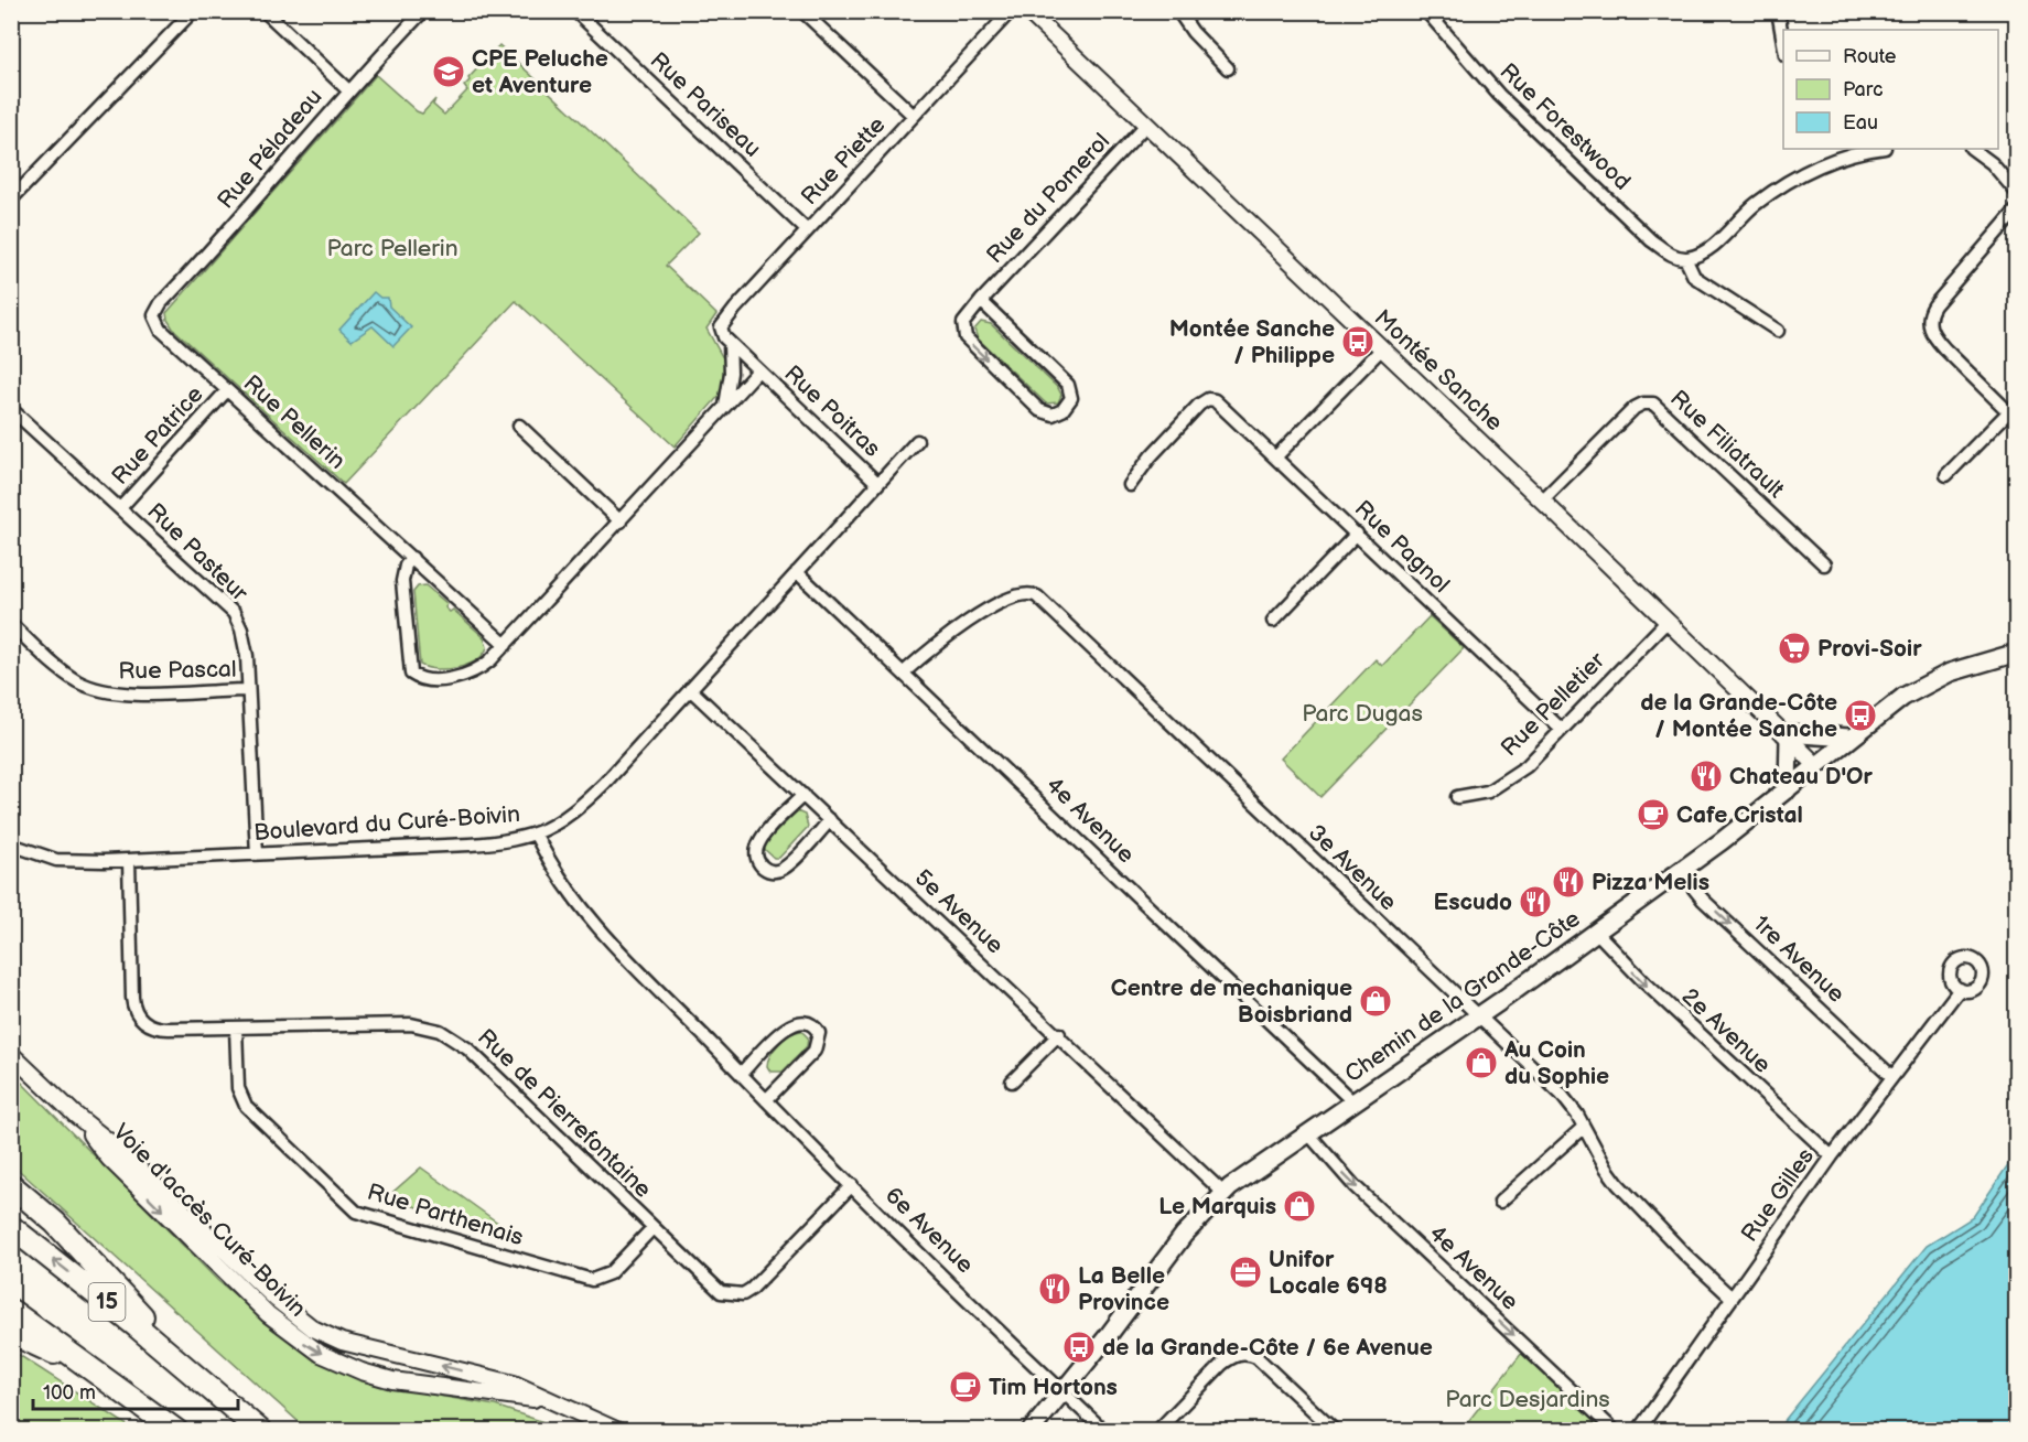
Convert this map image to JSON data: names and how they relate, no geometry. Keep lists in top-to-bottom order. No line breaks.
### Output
{"streets":{"highway":["15"],"main road":["Chemin de la Grande-Côte"],"street":["Rue Pariseau","Rue Forestwood","Rue Péladeau","Rue Piette","Rue du Pomerol","Montée Sanche","Rue Poitras","Rue Pellerin","Rue Patrice","Rue Filiatrault","Rue Pagnol","Rue Pasteur","Rue Pascal","Rue Pelletier","4e Avenue","Boulevard du Curé-Boivin","3e Avenue","5e Avenue","1re Avenue","2e Avenue","Rue de Pierrefontaine","Rue Gilles","Rue Parthenais","Voie d'accès Curé-Boivin","6e Avenue"]},"crossings":[["Rue Pariseau","Rue Piette"],["Rue Péladeau","Rue Pellerin"],["Rue du Pomerol","Montée Sanche"],["Montée Sanche","Rue Filiatrault"],["Montée Sanche","Rue Pelletier"],["Montée Sanche","Chemin de la Grande-Côte"],["Rue Poitras","Boulevard du Curé-Boivin"],["Rue Pellerin","Rue Patrice"],["Rue Patrice","Rue Pasteur"],["Rue Pagnol","Rue Pelletier"],["Rue Pasteur","Rue Pascal"],["Rue Pasteur","Boulevard du Curé-Boivin"],["4e Avenue","Boulevard du Curé-Boivin"],["4e Avenue","3e Avenue"],["4e Avenue","Chemin de la Grande-Côte"],["Boulevard du Curé-Boivin","5e Avenue"],["Boulevard du Curé-Boivin","Rue de Pierrefontaine"],["Boulevard du Curé-Boivin","6e Avenue"],["3e Avenue","Chemin de la Grande-Côte"],["3e Avenue","Rue Gilles"],["5e Avenue","Chemin de la Grande-Côte"],["1re Avenue","Chemin de la Grande-Côte"],["1re Avenue","Rue Gilles"],["Chemin de la Grande-Côte","2e Avenue"],["Chemin de la Grande-Côte","6e Avenue"],["2e Avenue","Rue Gilles"],["Rue de Pierrefontaine","Rue Parthenais"],["Rue de Pierrefontaine","6e Avenue"]],"one_way":["4e Avenue","1re Avenue","2e Avenue"],"parks":["Parc Pellerin","Parc Dugas","Parc Desjardins"],"places":{"school or university":["CPE Peluche et Aventure"],"bus stop":["Montée Sanche / Philippe","de la Grande-Côte / Montée Sanche","de la Grande-Côte / 6e Avenue"],"supermarket":["Provi-Soir"],"restaurant":["Chateau D'Or","Pizza Melis","Escudo","La Belle Province"],"cafe":["Cafe Cristal","Tim Hortons"],"shop":["Centre de mechanique Boisbriand","Au Coin du Sophie","Le Marquis"],"office":["Unifor Locale 698"]},"legend":["Route","Parc","Eau"],"scale_bar":"100 m"}
